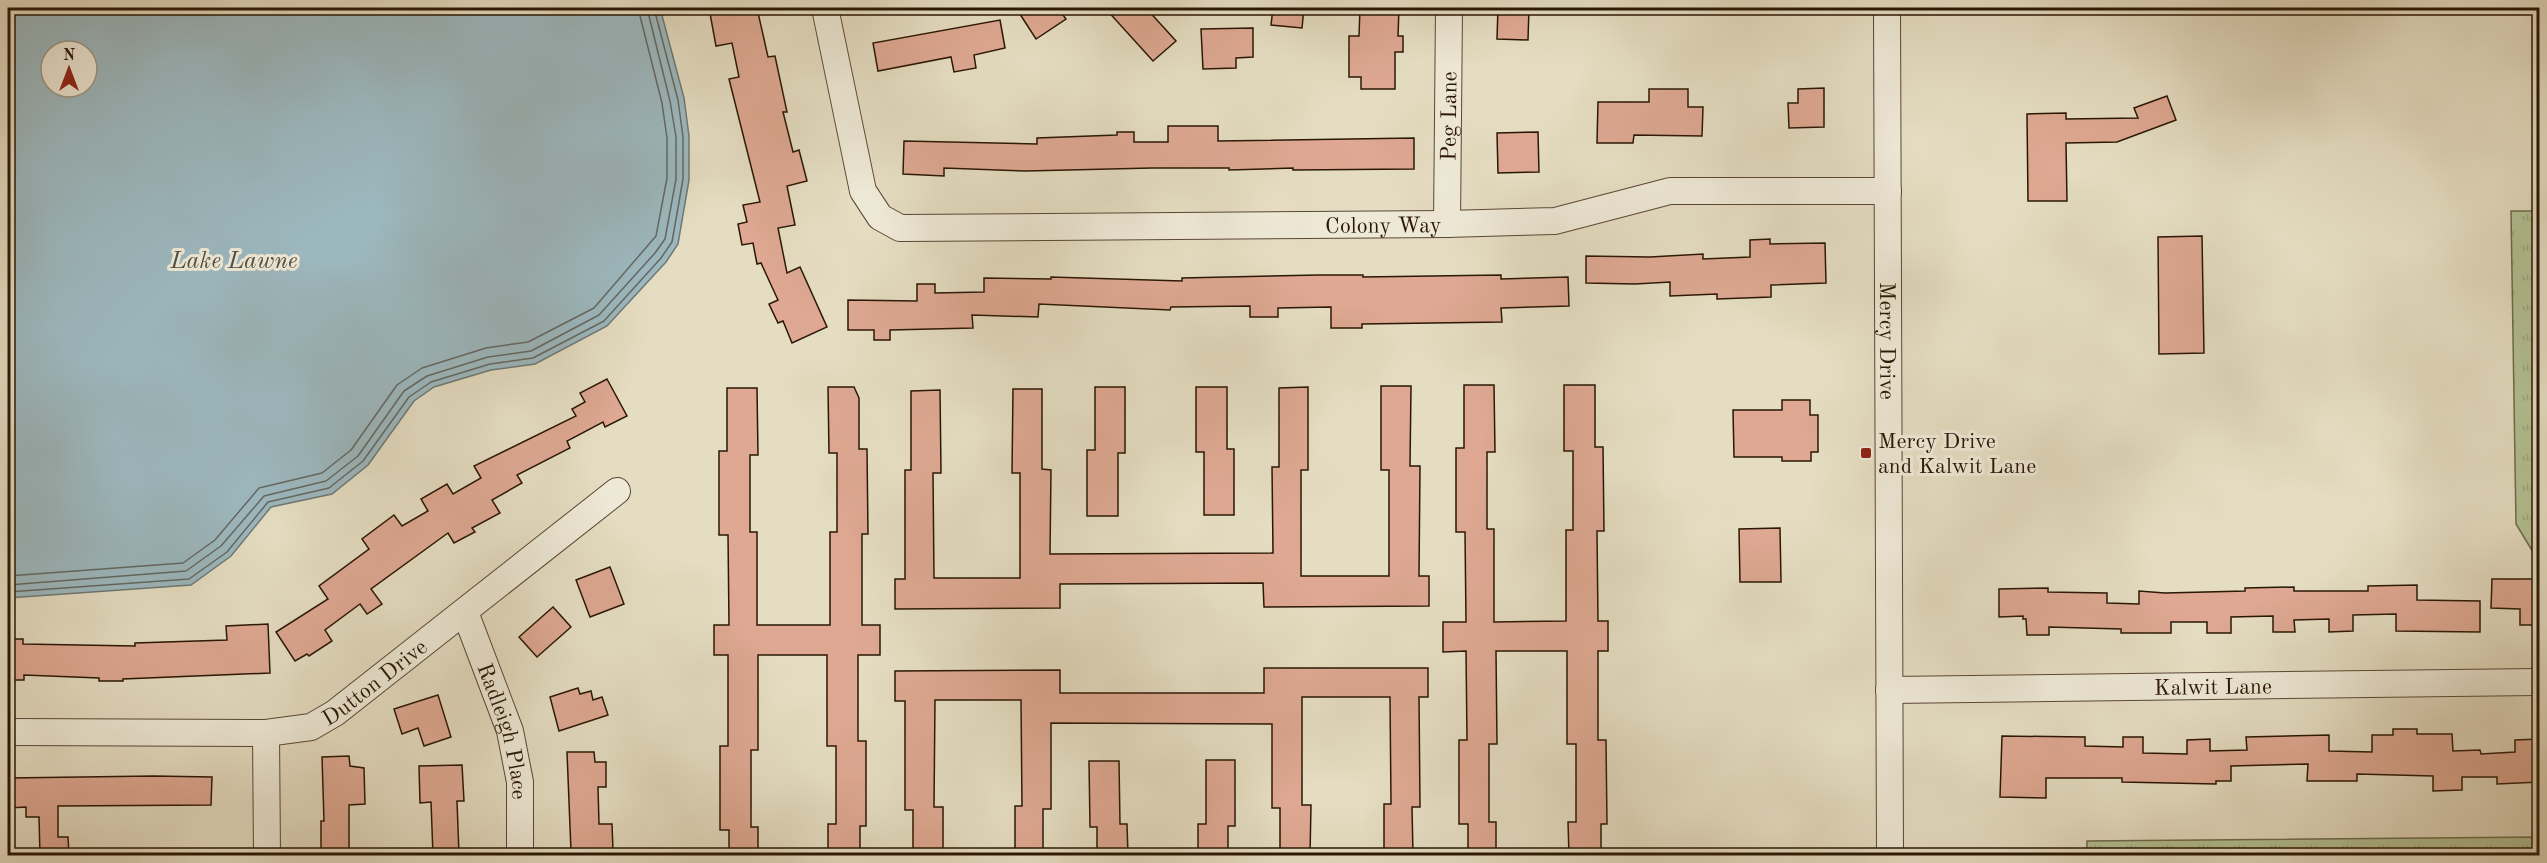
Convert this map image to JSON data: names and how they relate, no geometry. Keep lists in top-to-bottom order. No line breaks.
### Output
{"streets":{"street":["Peg Lane","Colony Way","Mercy Drive","Dutton Drive","Kalwit Lane","Radleigh Place"]},"crossings":[["Peg Lane","Colony Way"],["Colony Way","Mercy Drive"],["Mercy Drive","Kalwit Lane"],["Dutton Drive","Radleigh Place"]],"water":["Lake Lawne"],"places":{"transit":["Mercy Drive and Kalwit Lane"]},"north":"top"}
